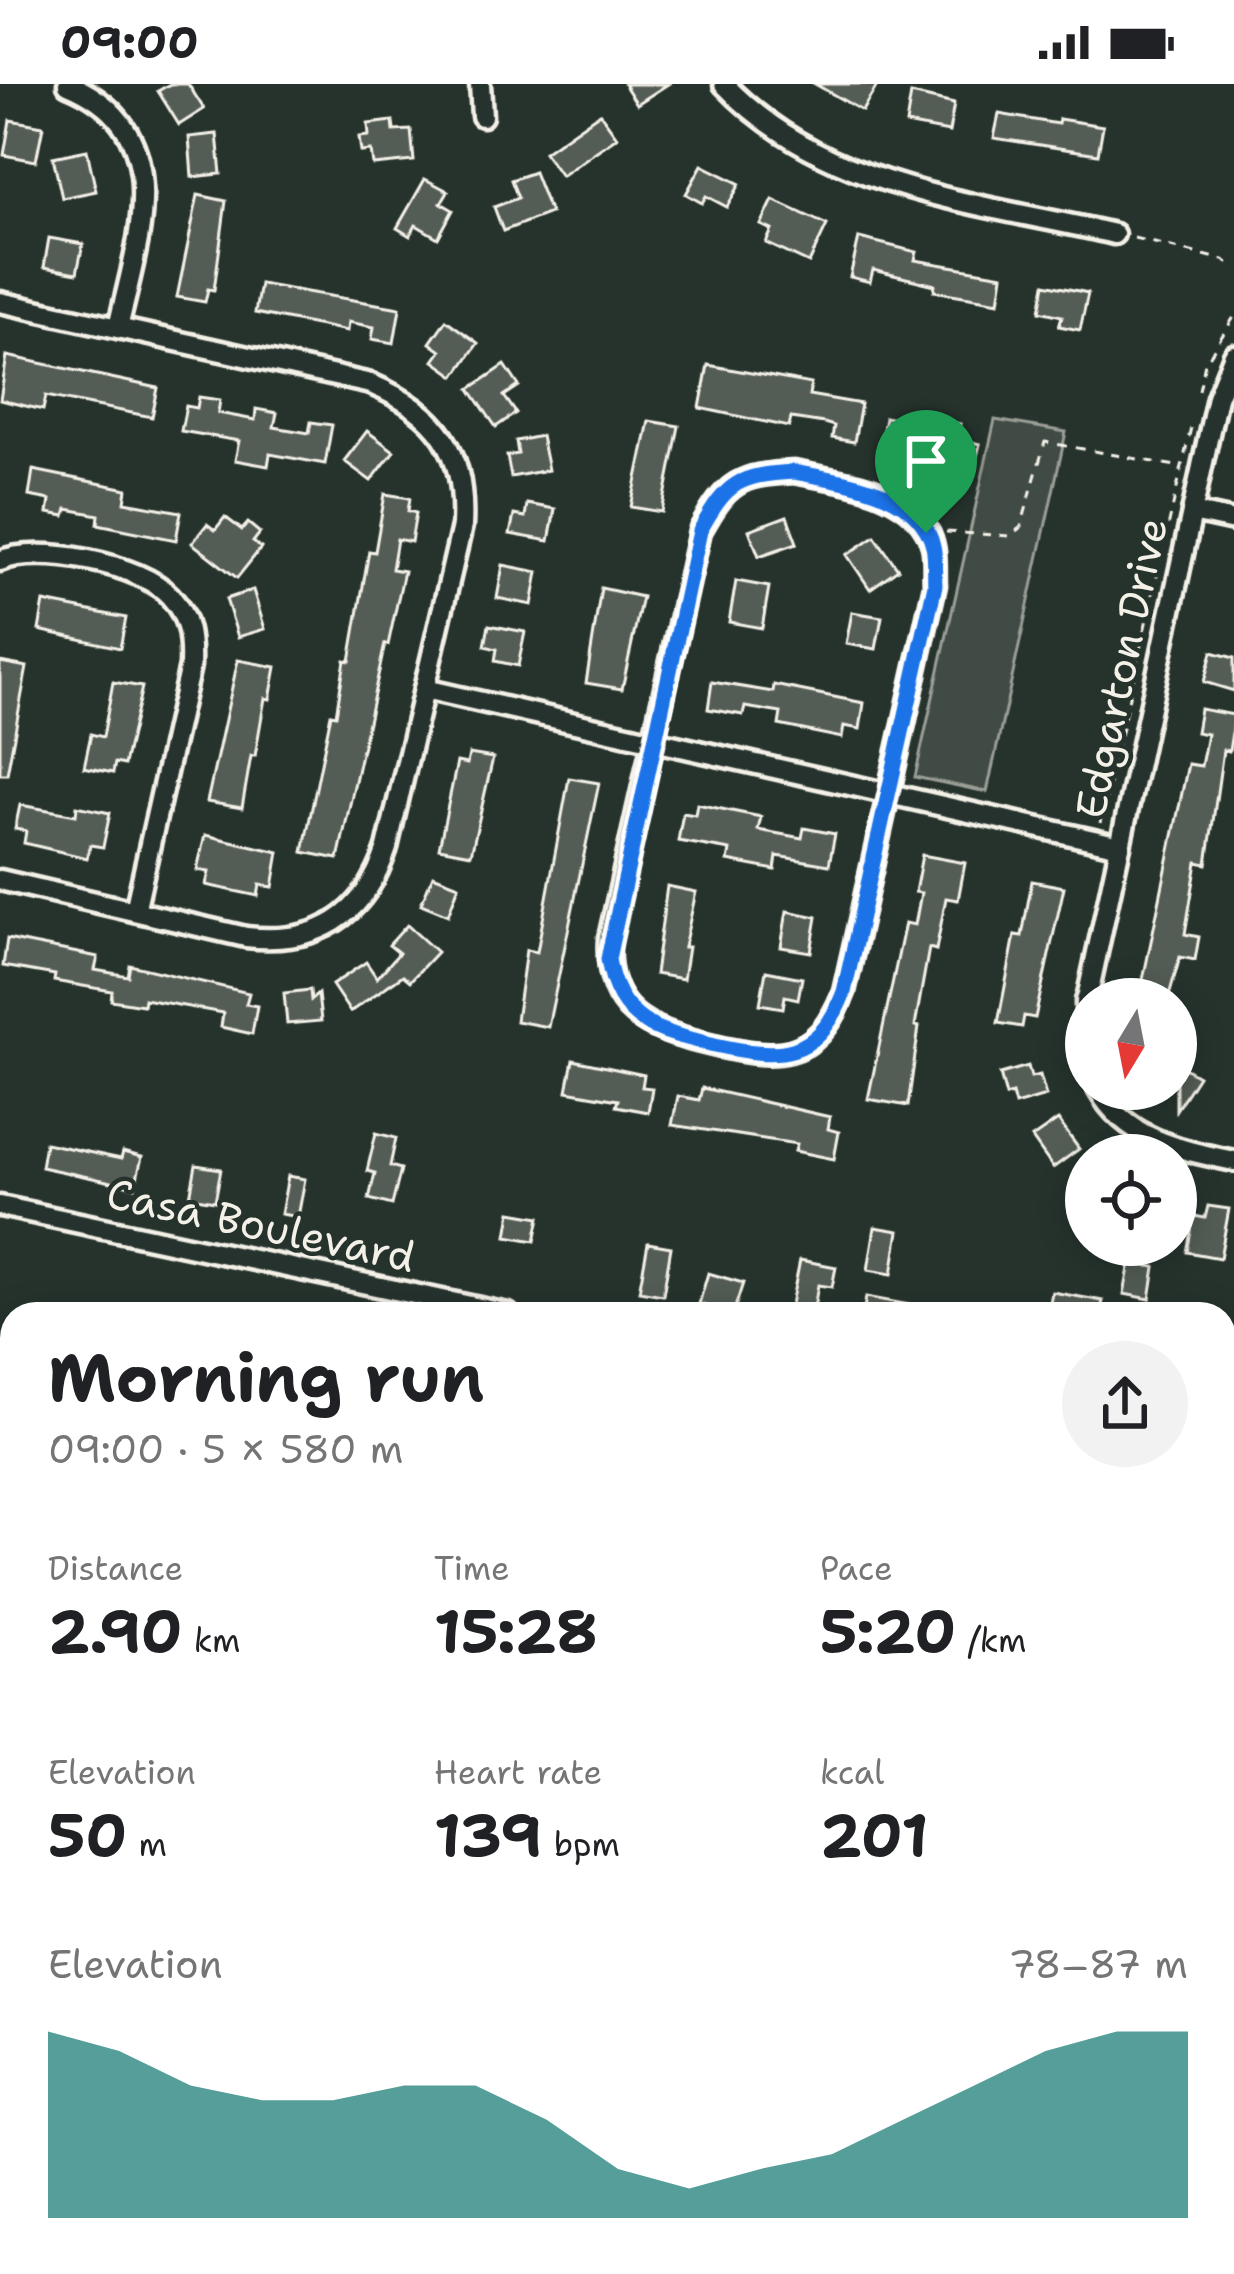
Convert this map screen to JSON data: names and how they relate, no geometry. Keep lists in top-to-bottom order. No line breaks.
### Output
{"streets":{"street":["Edgarton Drive","Casa Boulevard"]},"north":"bottom","page":{"status":"09:00","heading":["Morning run","09:00 · 5 × 580 m"],"stats":[["Distance","2.90 km"],["Time","15:28"],["Pace","5:20 /km"],["Elevation","50 m"],["Heart rate","139 bpm"],["kcal","201"]],"chart":["Elevation","78–87 m"]}}
